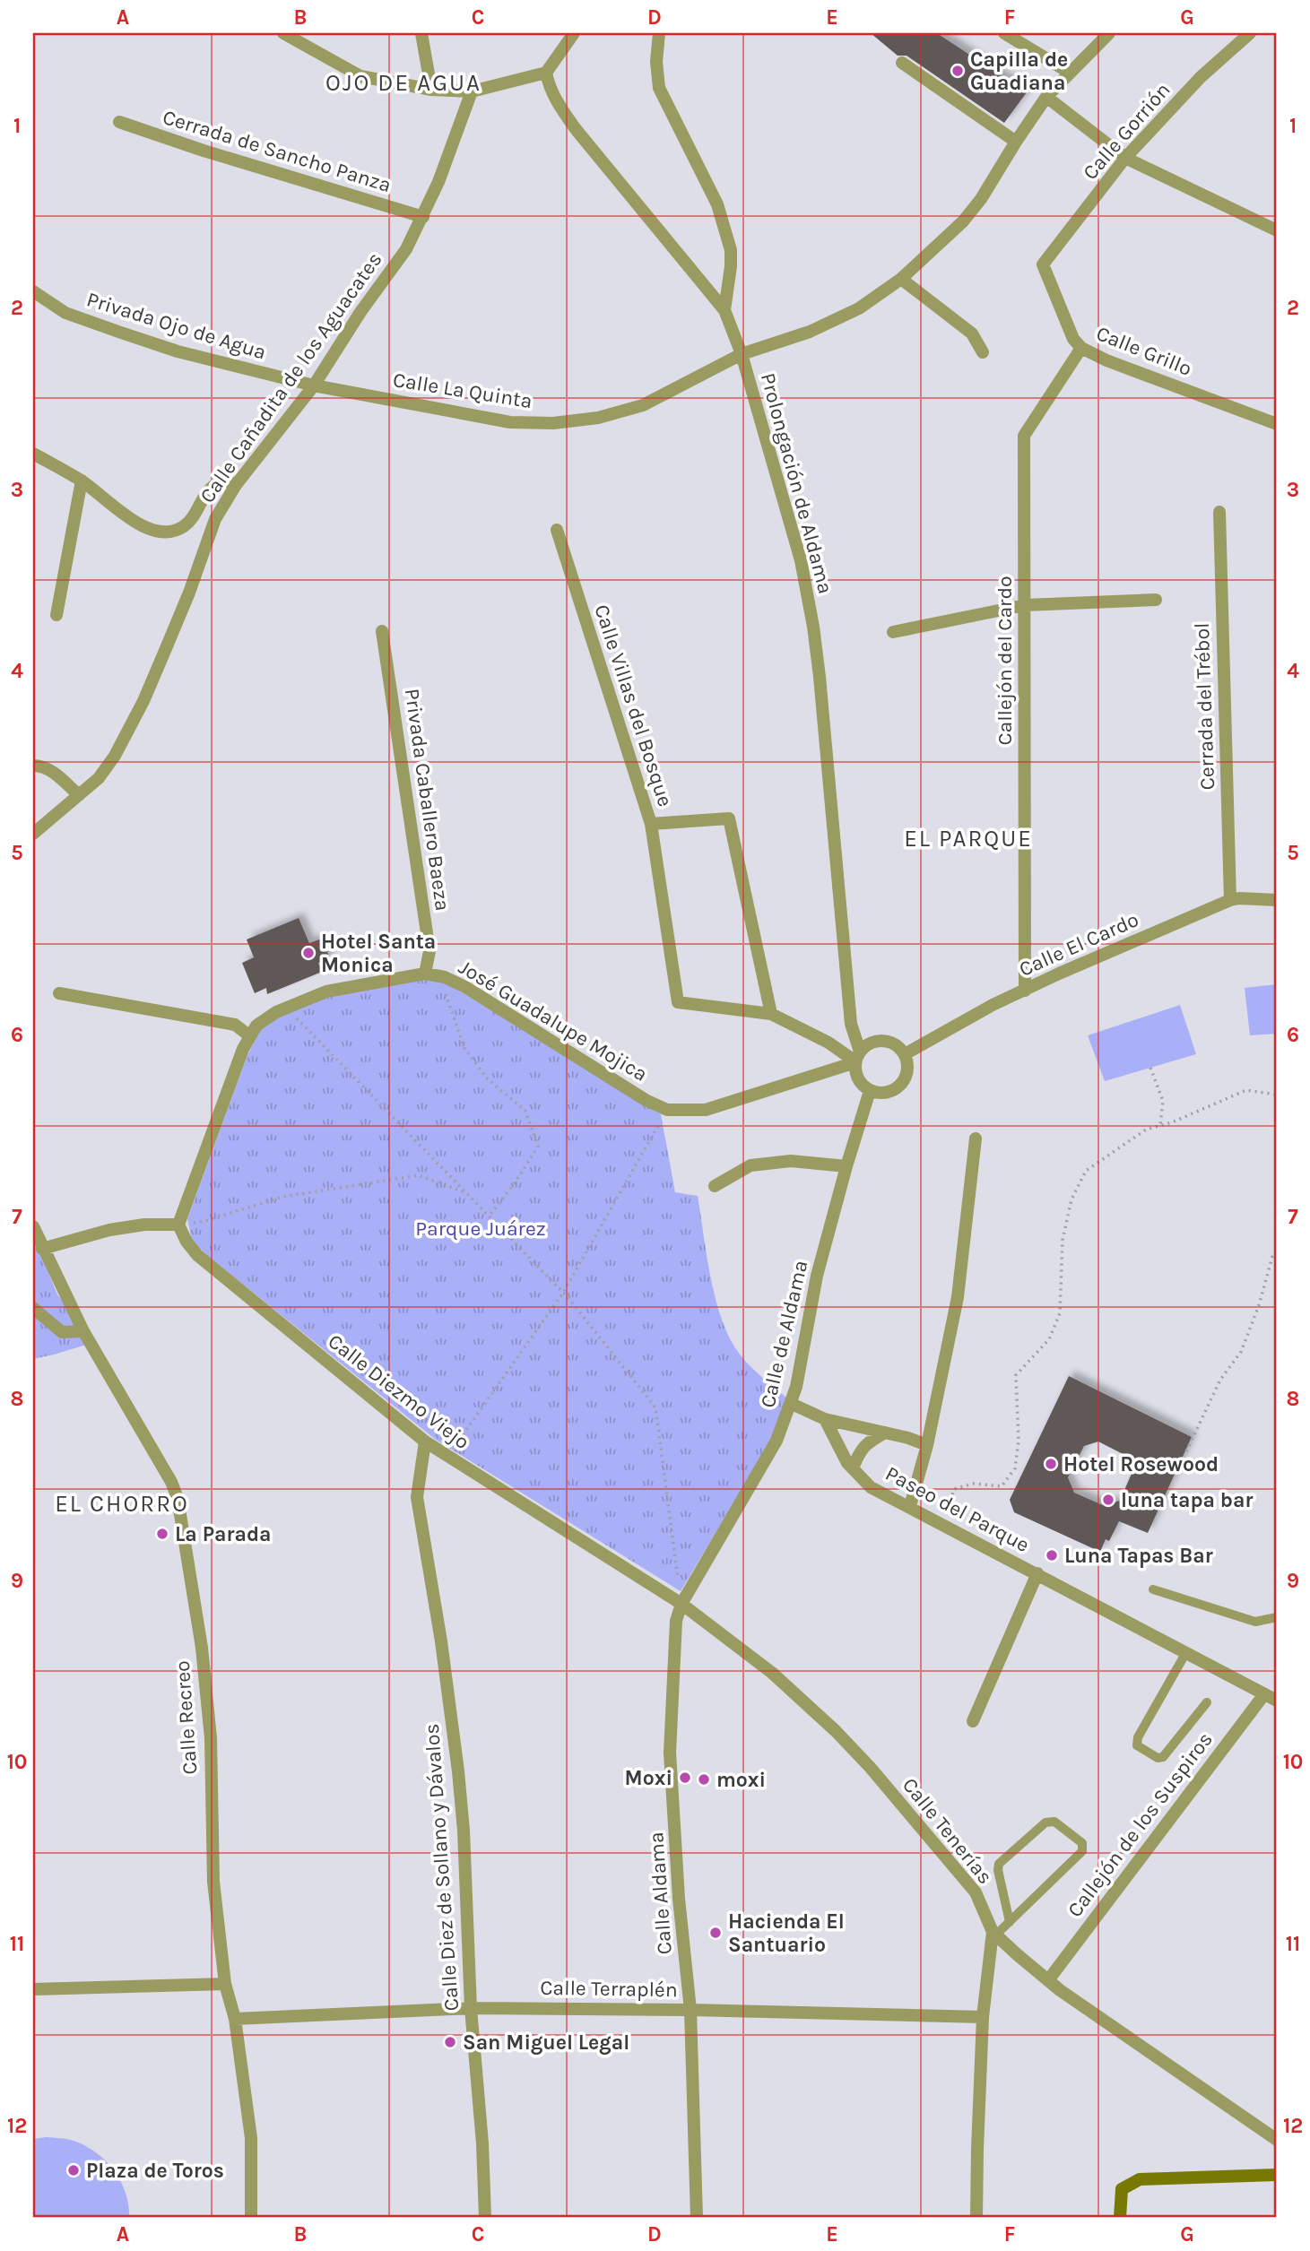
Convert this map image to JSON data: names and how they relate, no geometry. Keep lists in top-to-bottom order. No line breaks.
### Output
{"streets":{"street":["Calle Gorrión","Cerrada de Sancho Panza","Privada Ojo de Agua","Calle Grillo","Calle Cañadita de los Aguacates","Calle La Quinta","Prolongación de Aldama","Callejón del Cardo","Calle Villas del Bosque","Cerrada del Trébol","Privada Caballero Baeza","Calle El Cardo","José Guadalupe Mojica","Calle de Aldama","Calle Diezmo Viejo","Paseo del Parque","Calle Recreo","Callejón de los Suspiros","Calle Tenerías","Calle Diez de Sollano y Dávalos","Calle Aldama","Calle Terraplén"]},"crossings":[["Calle Gorrión","Calle Grillo"],["Cerrada de Sancho Panza","Calle Cañadita de los Aguacates"],["Privada Ojo de Agua","Calle Cañadita de los Aguacates"],["Privada Ojo de Agua","Calle La Quinta"],["Calle Grillo","Callejón del Cardo"],["Calle Cañadita de los Aguacates","Calle La Quinta"],["Calle La Quinta","Prolongación de Aldama"],["Prolongación de Aldama","Calle El Cardo"],["Prolongación de Aldama","José Guadalupe Mojica"],["Prolongación de Aldama","Calle de Aldama"],["Callejón del Cardo","Calle El Cardo"],["Cerrada del Trébol","Calle El Cardo"],["Privada Caballero Baeza","José Guadalupe Mojica"],["Calle El Cardo","José Guadalupe Mojica"],["Calle El Cardo","Calle de Aldama"],["José Guadalupe Mojica","Calle de Aldama"],["José Guadalupe Mojica","Calle Diezmo Viejo"],["Calle de Aldama","Calle Diezmo Viejo"],["Calle de Aldama","Calle Tenerías"],["Calle de Aldama","Calle Aldama"],["Calle Diezmo Viejo","Calle Tenerías"],["Calle Diezmo Viejo","Calle Diez de Sollano y Dávalos"],["Calle Diezmo Viejo","Calle Aldama"],["Paseo del Parque","Callejón de los Suspiros"],["Calle Recreo","Calle Terraplén"],["Callejón de los Suspiros","Calle Tenerías"],["Calle Tenerías","Calle Aldama"],["Calle Diez de Sollano y Dávalos","Calle Terraplén"],["Calle Aldama","Calle Terraplén"]],"districts":["OJO DE AGUA","EL PARQUE","EL CHORRO"],"parks":["Parque Juárez"],"places":["Capilla de Guadiana","Hotel Santa Monica","Hotel Rosewood","luna tapa bar","La Parada","Luna Tapas Bar","Moxi","moxi","Hacienda El Santuario","San Miguel Legal","Plaza de Toros"],"grid":{"columns":["A","B","C","D","E","F","G"],"rows":["1","2","3","4","5","6","7","8","9","10","11","12"]}}
